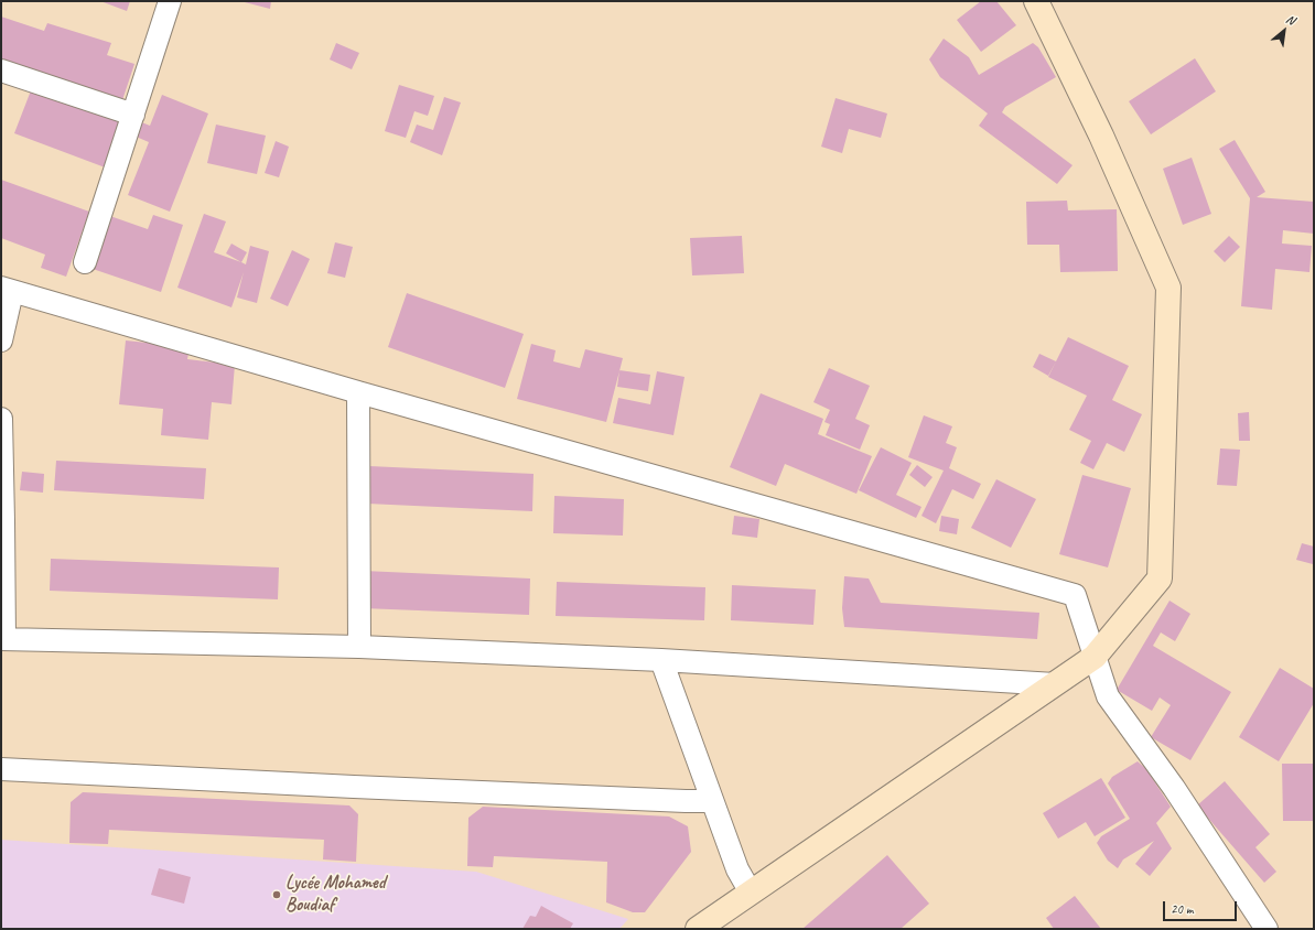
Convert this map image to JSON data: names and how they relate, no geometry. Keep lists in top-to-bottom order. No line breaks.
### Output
{"places":["Lycée Mohamed Boudiaf"],"scale_bar":"20 m","north":"top right"}
